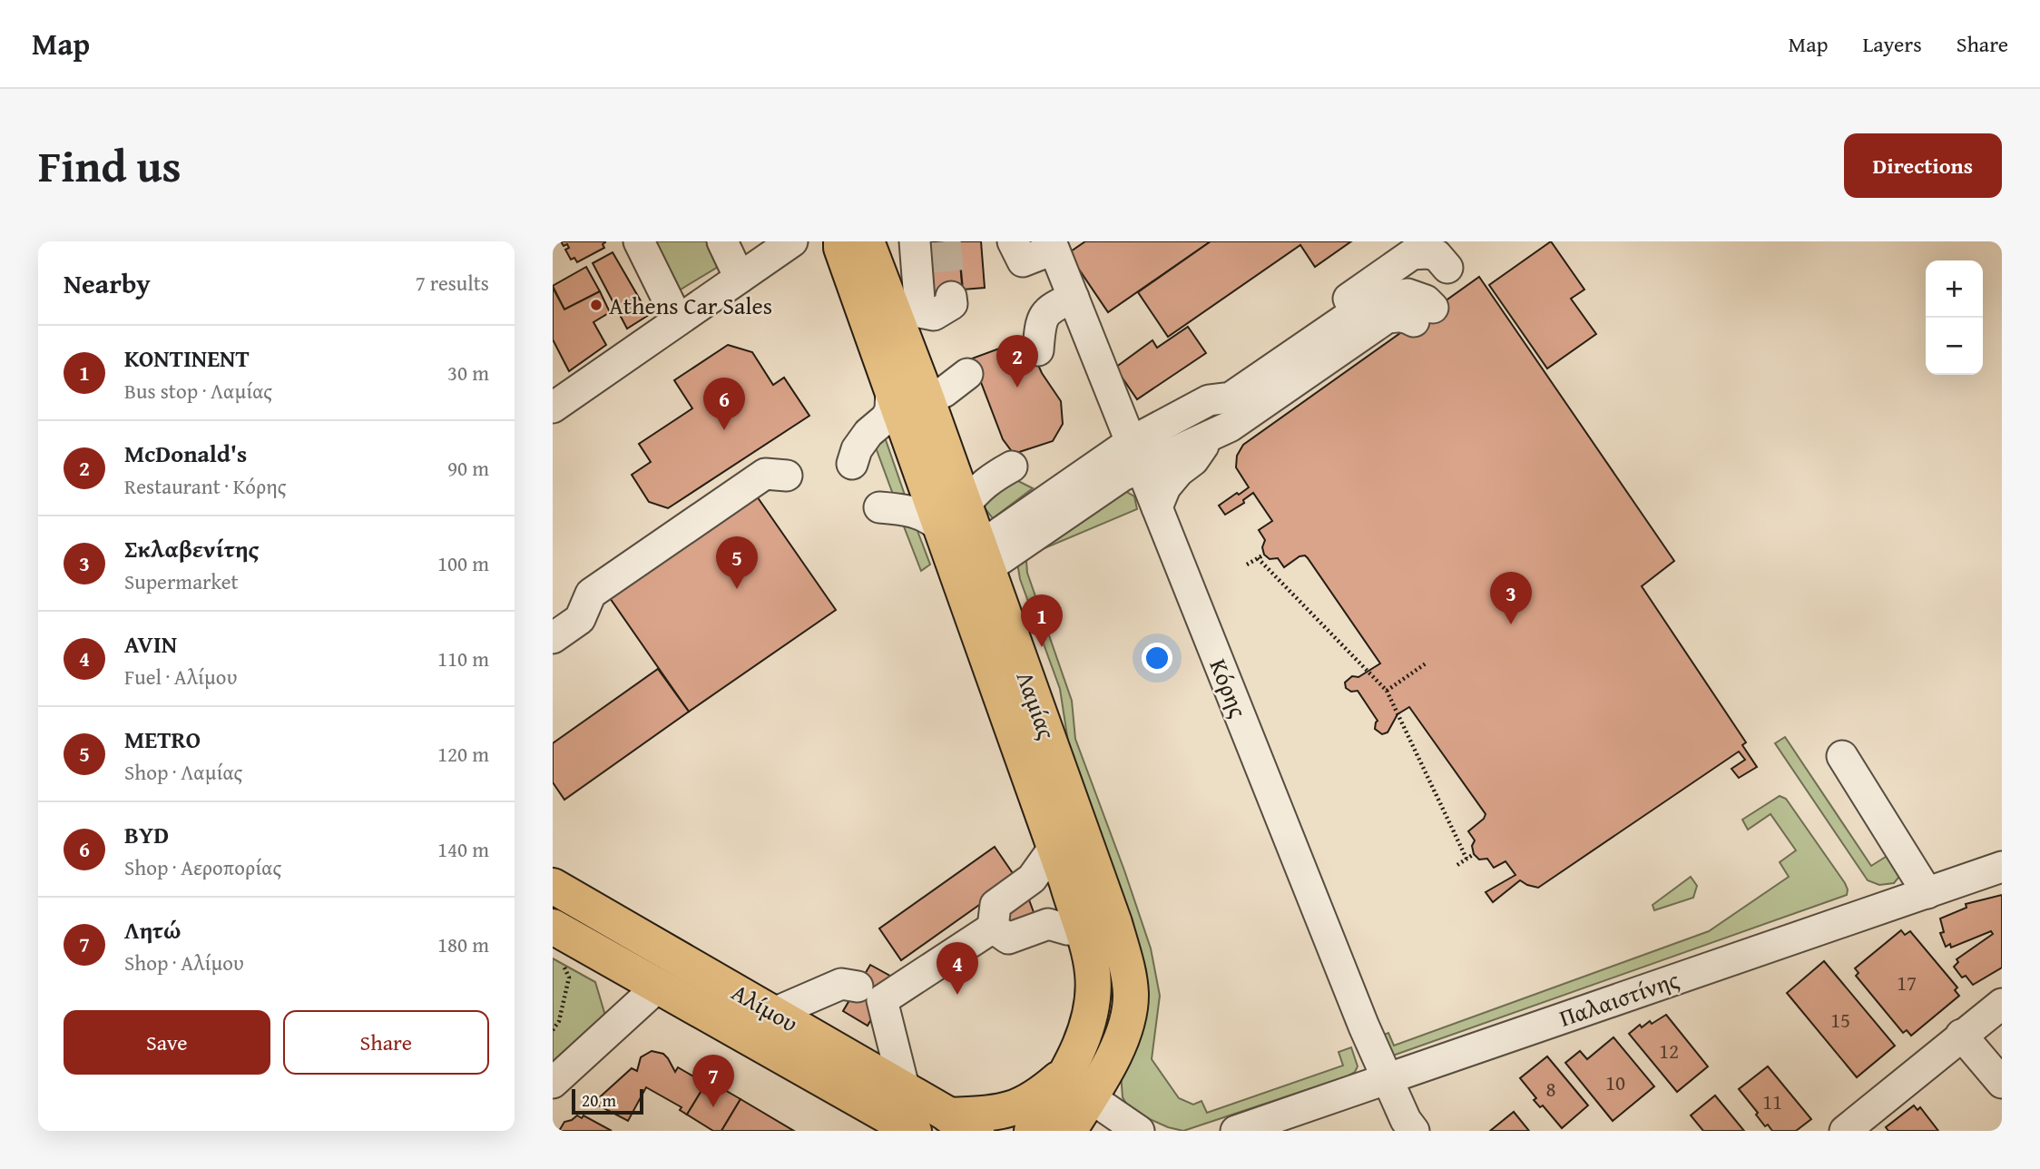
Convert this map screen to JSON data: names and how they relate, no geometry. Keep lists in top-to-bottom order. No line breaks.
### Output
{"streets":{"main road":["Λαμίας","Αλίμου"],"street":["Κόρης","Παλαιστίνης"]},"crossings":[["Κόρης","Παλαιστίνης"],["Λαμίας","Αλίμου"]],"places":["Athens Car Sales"],"house_numbers":["17","15","12","10","8","11"],"scale_bar":"20 m","page":{"header":"Map","nav":["Map","Layers","Share"],"title":"Find us","buttons":["Directions",["Save","Share"]],"heading":["Nearby","7 results"],"map_buttons":["+","−"],"list":[{"mark":"1","name":"ΚΟΝΤΙΝΕΝΤ","note":"Bus stop · Λαμίας","value":"30 m"},{"mark":"2","name":"McDonald's","note":"Restaurant · Κόρης","value":"90 m"},{"mark":"3","name":"Σκλαβενίτης","note":"Supermarket","value":"100 m"},{"mark":"4","name":"AVIN","note":"Fuel · Αλίμου","value":"110 m"},{"mark":"5","name":"METRO","note":"Shop · Λαμίας","value":"120 m"},{"mark":"6","name":"BYD","note":"Shop · Αεροπορίας","value":"140 m"},{"mark":"7","name":"Λητώ","note":"Shop · Αλίμου","value":"180 m"}],"pins":["2","6","5","3","1","4","7"],"scale":"20 m"}}
